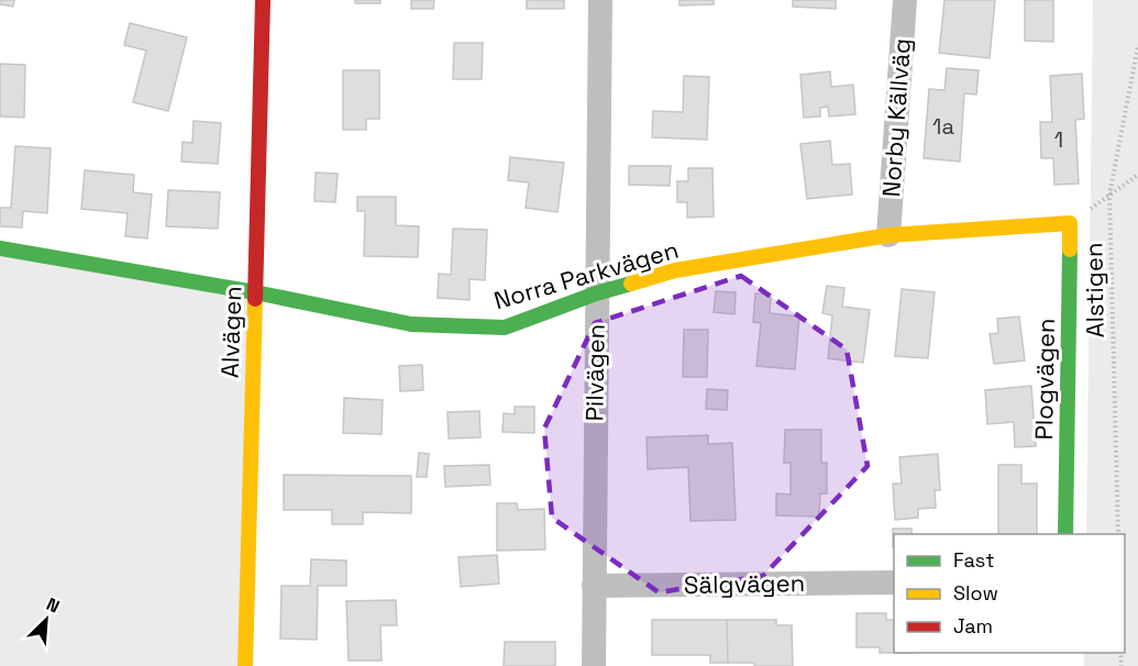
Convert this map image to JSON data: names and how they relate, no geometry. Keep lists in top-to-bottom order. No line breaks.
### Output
{"streets":{"street":["Norby Källväg","Norra Parkvägen","Alvägen","Pilvägen","Plogvägen","Sälgvägen"],"path":["Alstigen"]},"crossings":[["Norby Källväg","Norra Parkvägen"],["Norra Parkvägen","Alvägen"],["Norra Parkvägen","Pilvägen"],["Norra Parkvägen","Plogvägen"],["Pilvägen","Sälgvägen"]],"house_numbers":["1a","1"],"legend":["Fast","Slow","Jam"],"north":"top right"}
